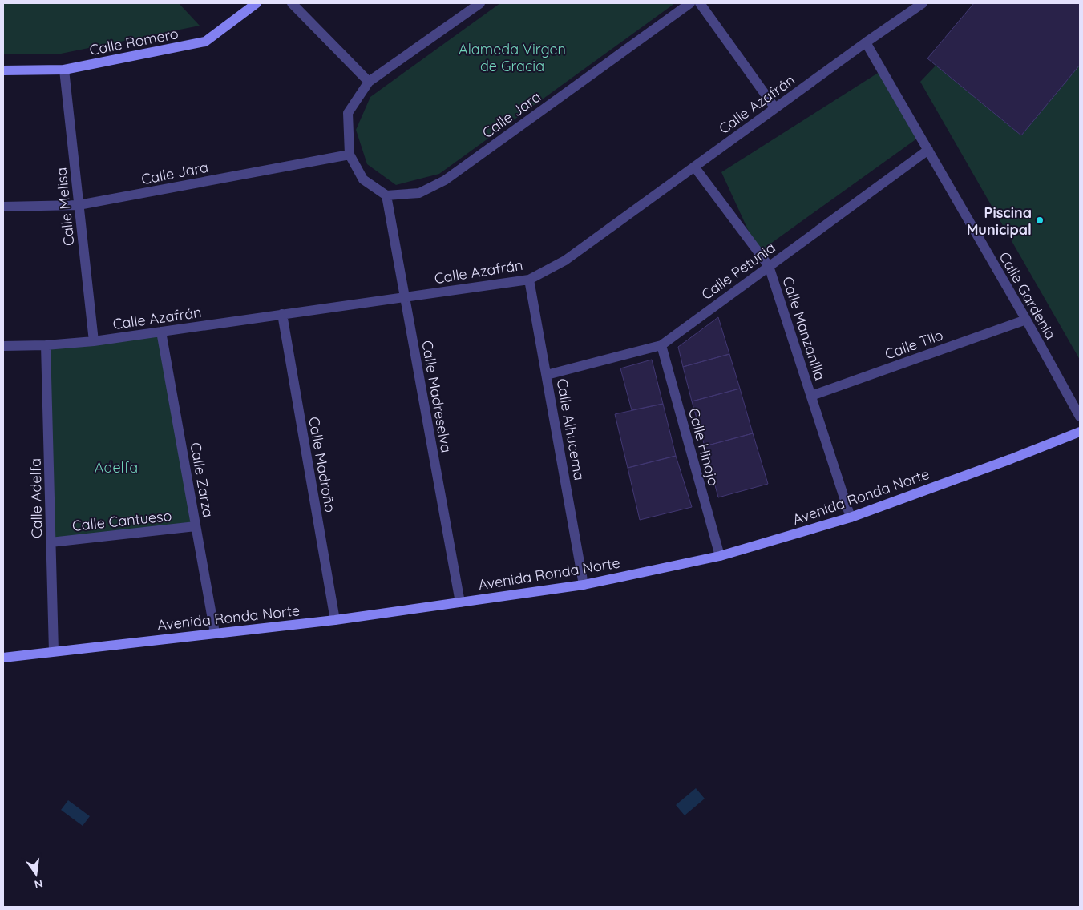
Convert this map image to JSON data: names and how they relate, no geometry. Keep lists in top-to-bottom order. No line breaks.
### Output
{"streets":{"street":["Calle Romero","Calle Azafrán","Calle Jara","Calle Melisa","Calle Petunia","Calle Gardenia","Calle Manzanilla","Calle Tilo","Calle Madreselva","Calle Alhucema","Calle Hinojo","Calle Madroño","Calle Zarza","Avenida Ronda Norte","Calle Adelfa","Calle Cantueso"]},"crossings":[["Calle Romero","Calle Melisa"],["Calle Azafrán","Calle Melisa"],["Calle Azafrán","Calle Gardenia"],["Calle Azafrán","Calle Manzanilla"],["Calle Azafrán","Calle Madreselva"],["Calle Azafrán","Calle Alhucema"],["Calle Azafrán","Calle Madroño"],["Calle Azafrán","Calle Zarza"],["Calle Azafrán","Calle Adelfa"],["Calle Jara","Calle Melisa"],["Calle Jara","Calle Madreselva"],["Calle Petunia","Calle Gardenia"],["Calle Petunia","Calle Manzanilla"],["Calle Petunia","Calle Alhucema"],["Calle Petunia","Calle Hinojo"],["Calle Gardenia","Calle Tilo"],["Calle Manzanilla","Calle Tilo"],["Calle Manzanilla","Avenida Ronda Norte"],["Calle Madreselva","Avenida Ronda Norte"],["Calle Alhucema","Avenida Ronda Norte"],["Calle Hinojo","Avenida Ronda Norte"],["Calle Madroño","Avenida Ronda Norte"],["Calle Zarza","Avenida Ronda Norte"],["Calle Zarza","Calle Cantueso"],["Avenida Ronda Norte","Calle Adelfa"],["Calle Adelfa","Calle Cantueso"]],"parks":["Alameda Virgen de Gracia","Adelfa"],"places":["Piscina Municipal"],"north":"bottom"}
